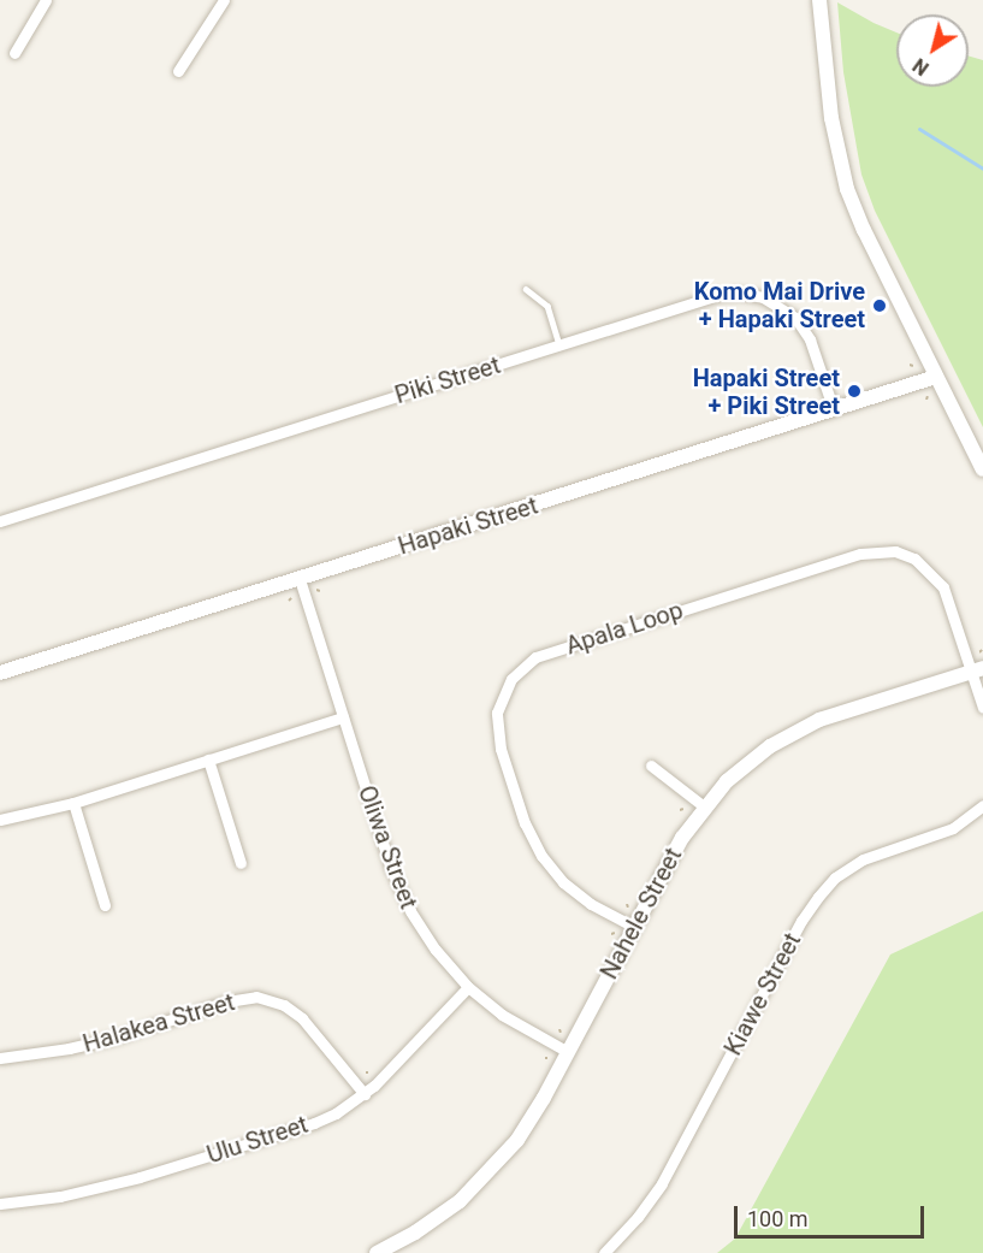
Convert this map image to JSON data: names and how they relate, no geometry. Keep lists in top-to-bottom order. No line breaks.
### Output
{"streets":{"street":["Piki Street","Hapaki Street","Apala Loop","Oliwa Street","Nahele Street","Kiawe Street","Halakea Street","Ulu Street"]},"crossings":[["Piki Street","Hapaki Street"],["Hapaki Street","Oliwa Street"],["Apala Loop","Nahele Street"],["Oliwa Street","Nahele Street"],["Oliwa Street","Ulu Street"],["Halakea Street","Ulu Street"]],"places":["Komo Mai Drive + Hapaki Street","Hapaki Street + Piki Street"],"scale_bar":"100 m","north":"bottom left"}
